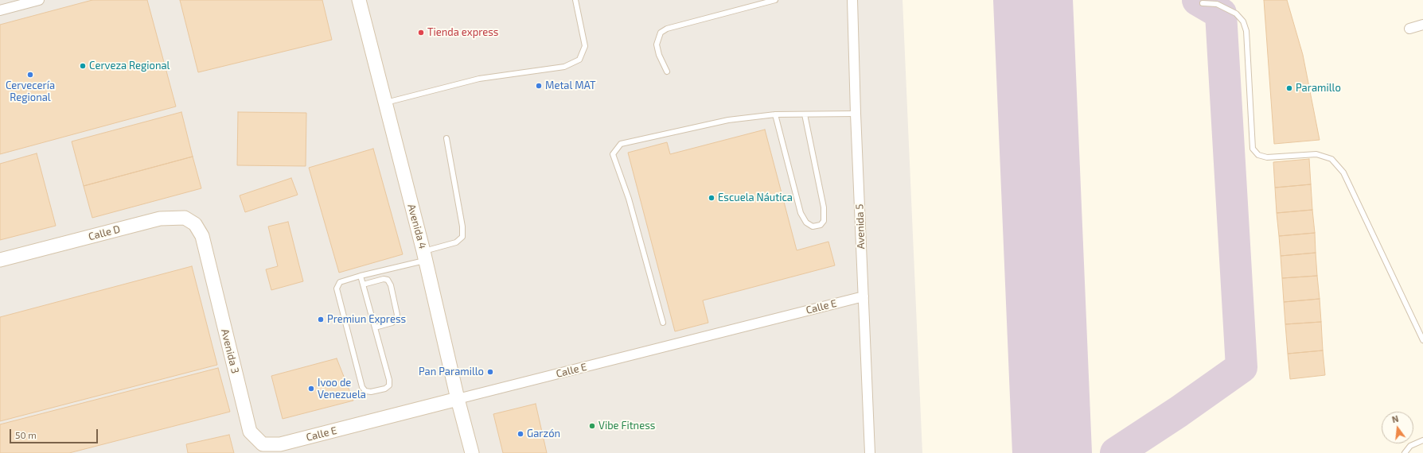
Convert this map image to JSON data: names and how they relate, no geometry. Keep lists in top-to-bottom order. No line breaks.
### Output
{"streets":{"main road":["Avenida 4","Calle D","Calle E","Avenida 3"],"street":["Avenida 5"]},"crossings":[["Avenida 4","Calle E"],["Avenida 5","Calle E"],["Calle D","Avenida 3"],["Calle E","Avenida 3"]],"places":["Tienda express","Cerveza Regional","Cervecería Regional","Metal MAT","Paramillo","Escuela Náutica","Premiun Express","Pan Paramillo","Ivoo de Venezuela","Vibe Fitness","Garzón"],"scale_bar":"50 m","north":"top"}
